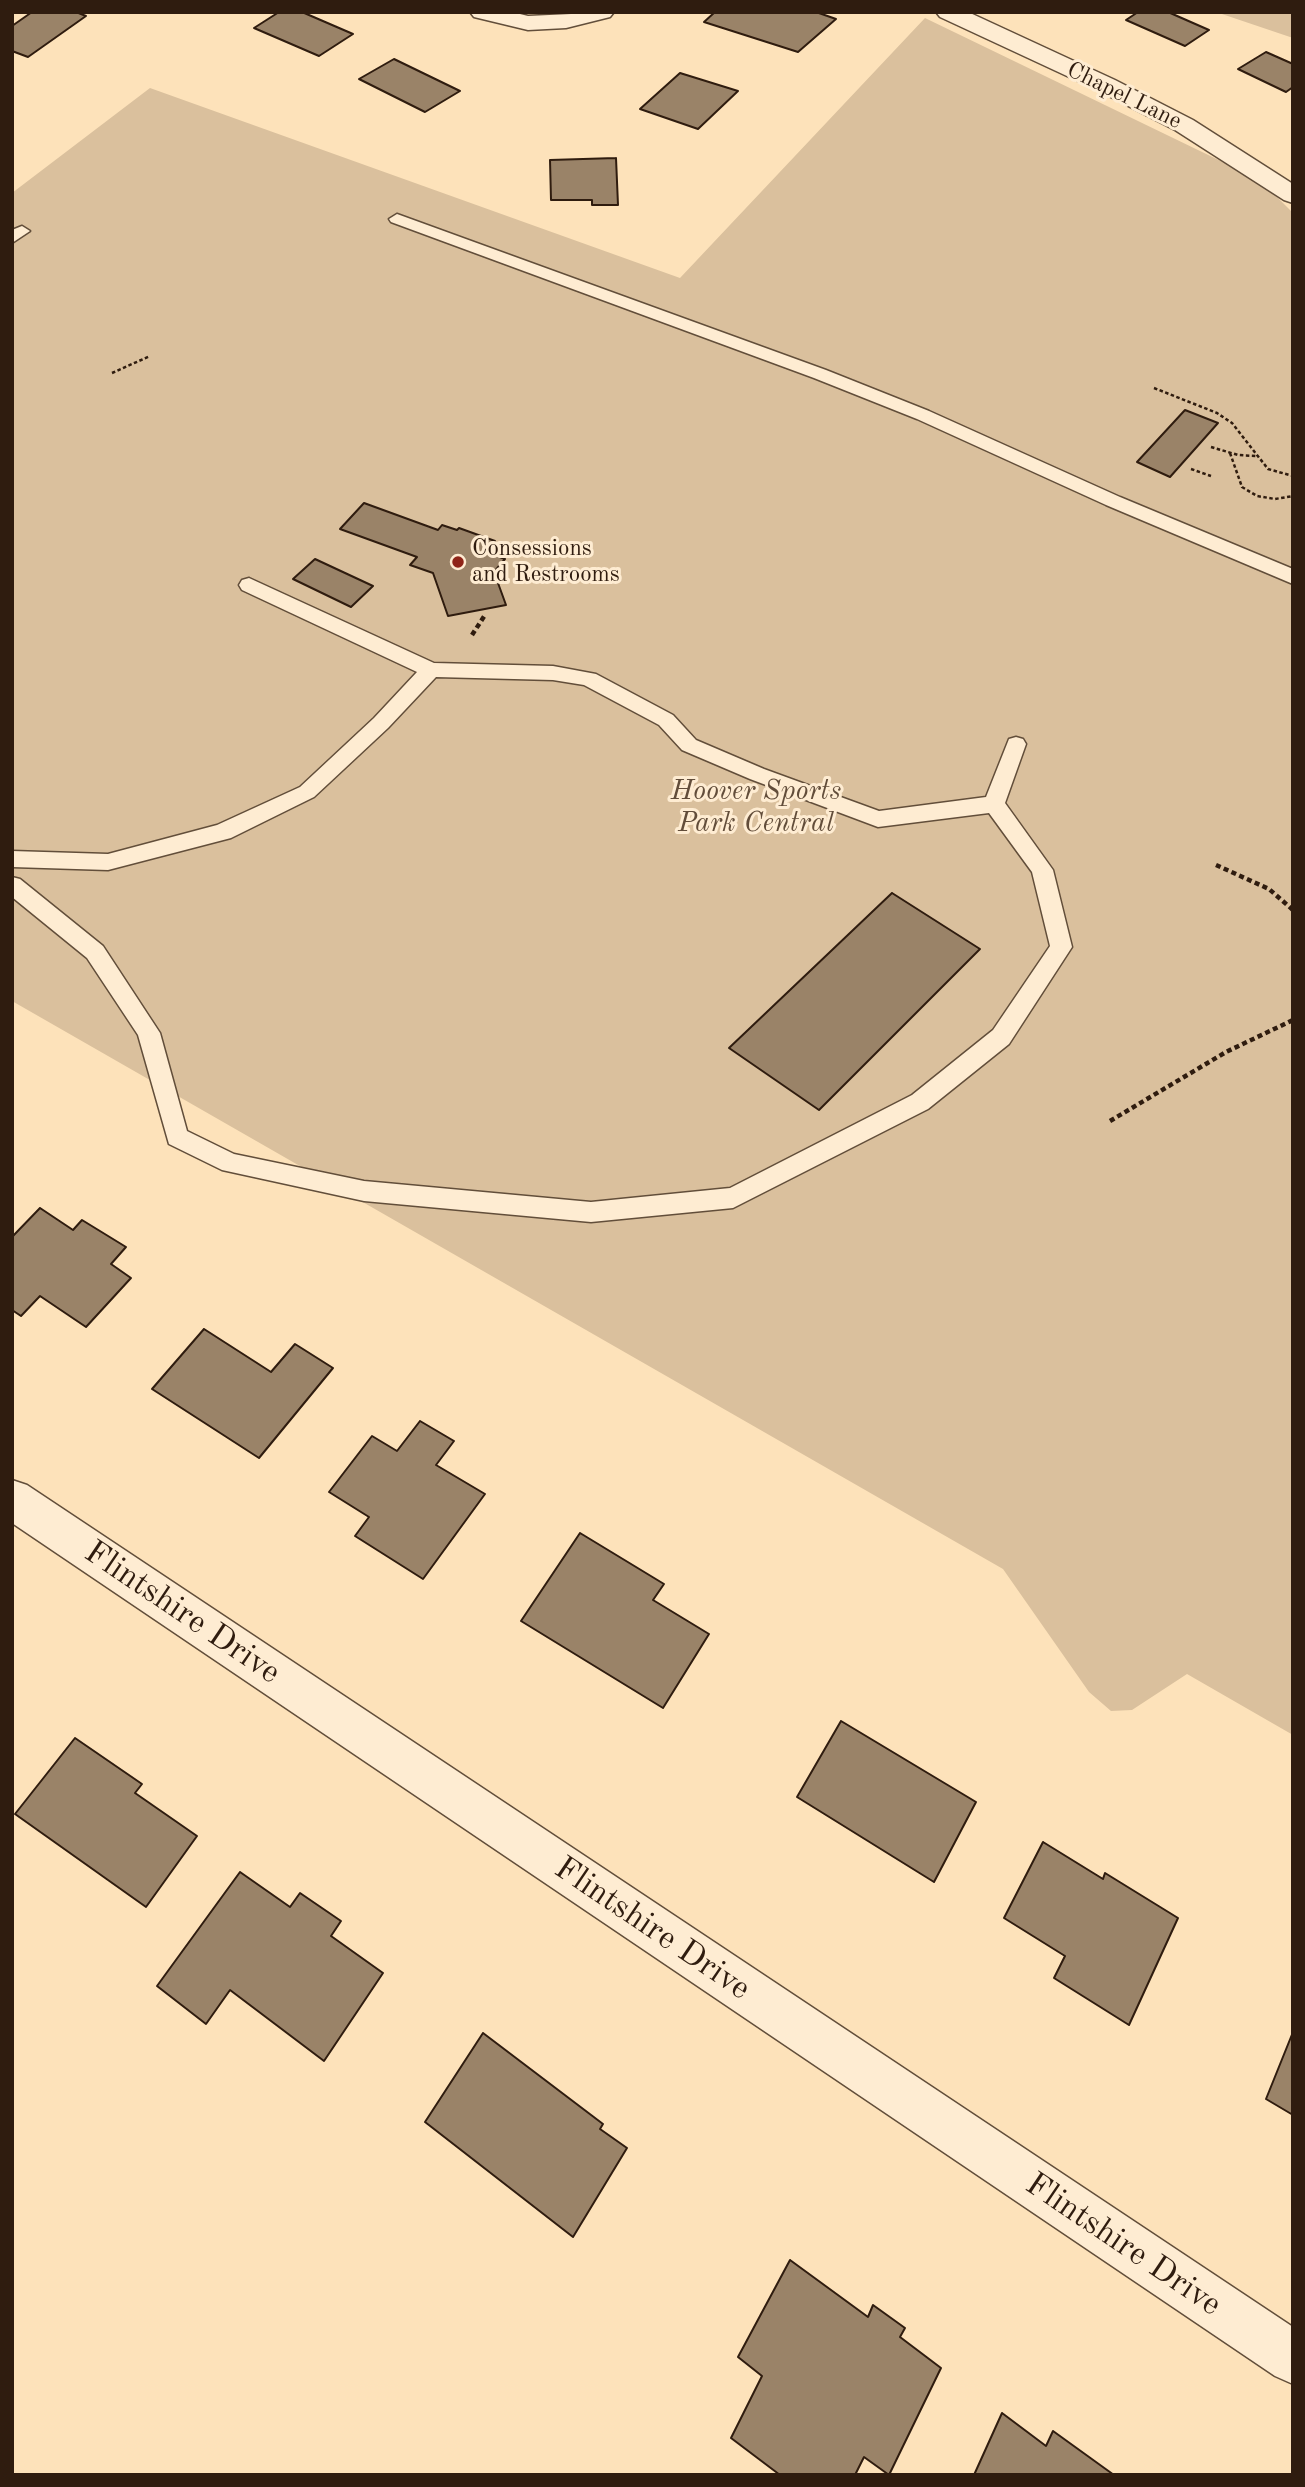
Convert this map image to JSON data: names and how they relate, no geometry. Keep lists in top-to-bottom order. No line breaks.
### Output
{"streets":{"street":["Chapel Lane","Flintshire Drive"]},"parks":["Hoover Sports Park Central"],"places":["Consessions and Restrooms"]}
